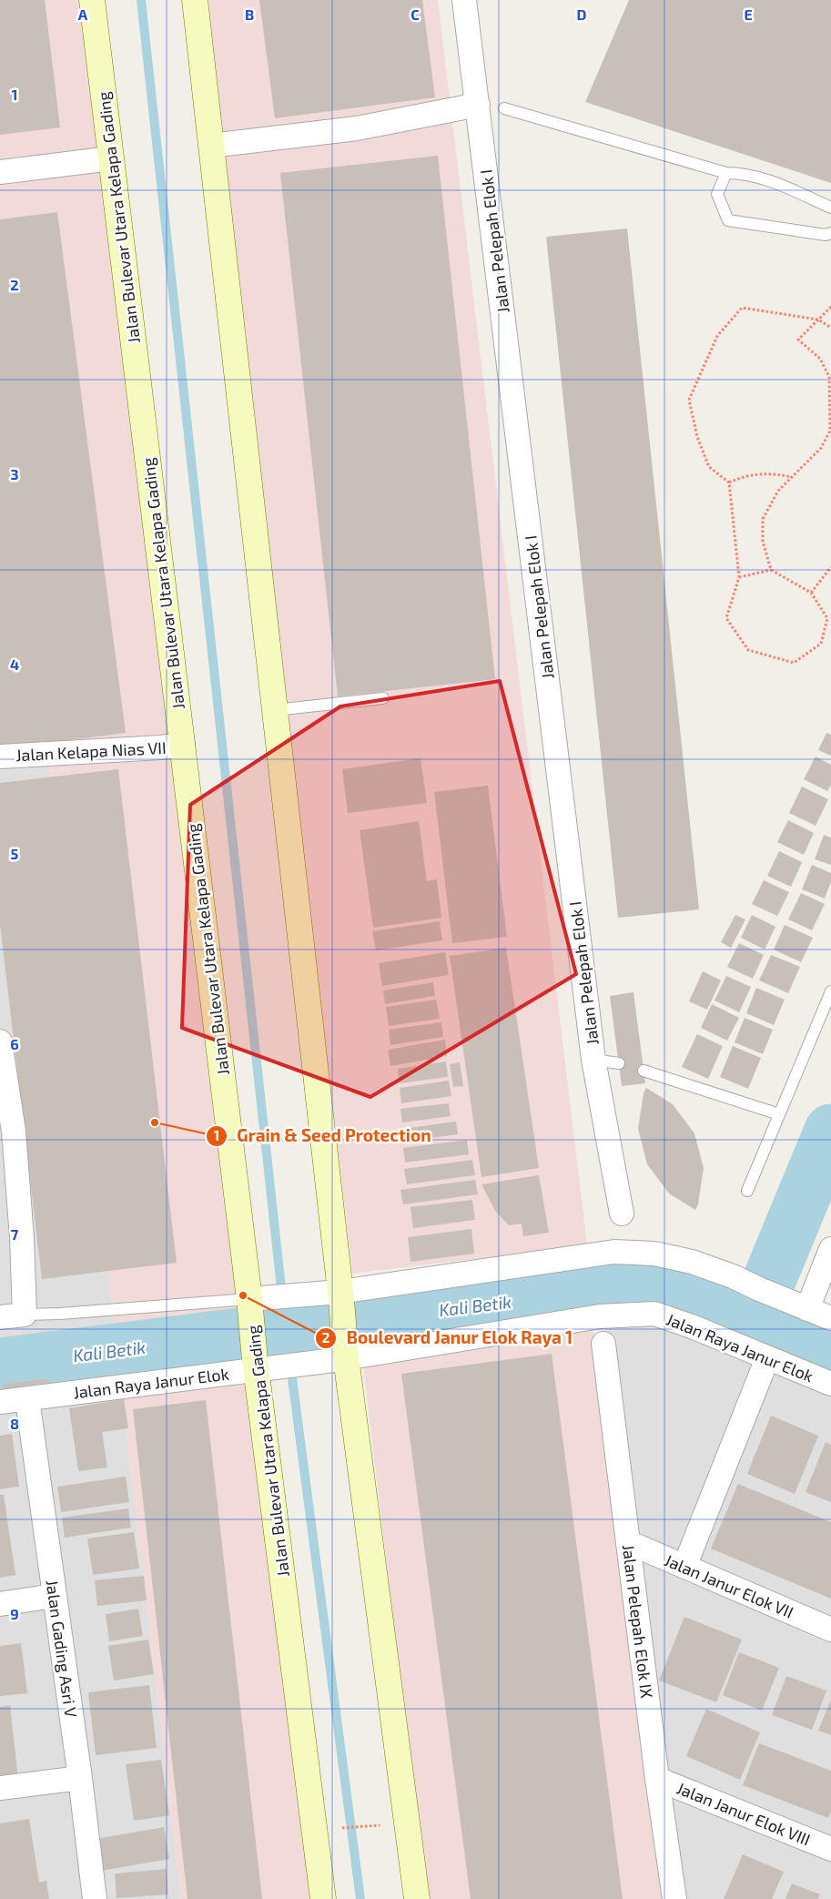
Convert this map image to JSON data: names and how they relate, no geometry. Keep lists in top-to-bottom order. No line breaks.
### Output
{"streets":{"main road":["Jalan Bulevar Utara Kelapa Gading"],"street":["Jalan Pelepah Elok I","Jalan Kelapa Nias VII","Jalan Raya Janur Elok","Jalan Janur Elok VII","Jalan Pelepah Elok IX","Jalan Gading Asri V","Jalan Janur Elok VIII"]},"crossings":[["Jalan Bulevar Utara Kelapa Gading","Jalan Kelapa Nias VII"],["Jalan Bulevar Utara Kelapa Gading","Jalan Raya Janur Elok"],["Jalan Raya Janur Elok","Jalan Gading Asri V"],["Jalan Janur Elok VII","Jalan Pelepah Elok IX"],["Jalan Pelepah Elok IX","Jalan Janur Elok VIII"]],"water":["Kali Betik"],"places":["Grain & Seed Protection","Boulevard Janur Elok Raya 1"],"grid":{"columns":["A","B","C","D","E"],"rows":["1","2","3","4","5","6","7","8","9"]}}
